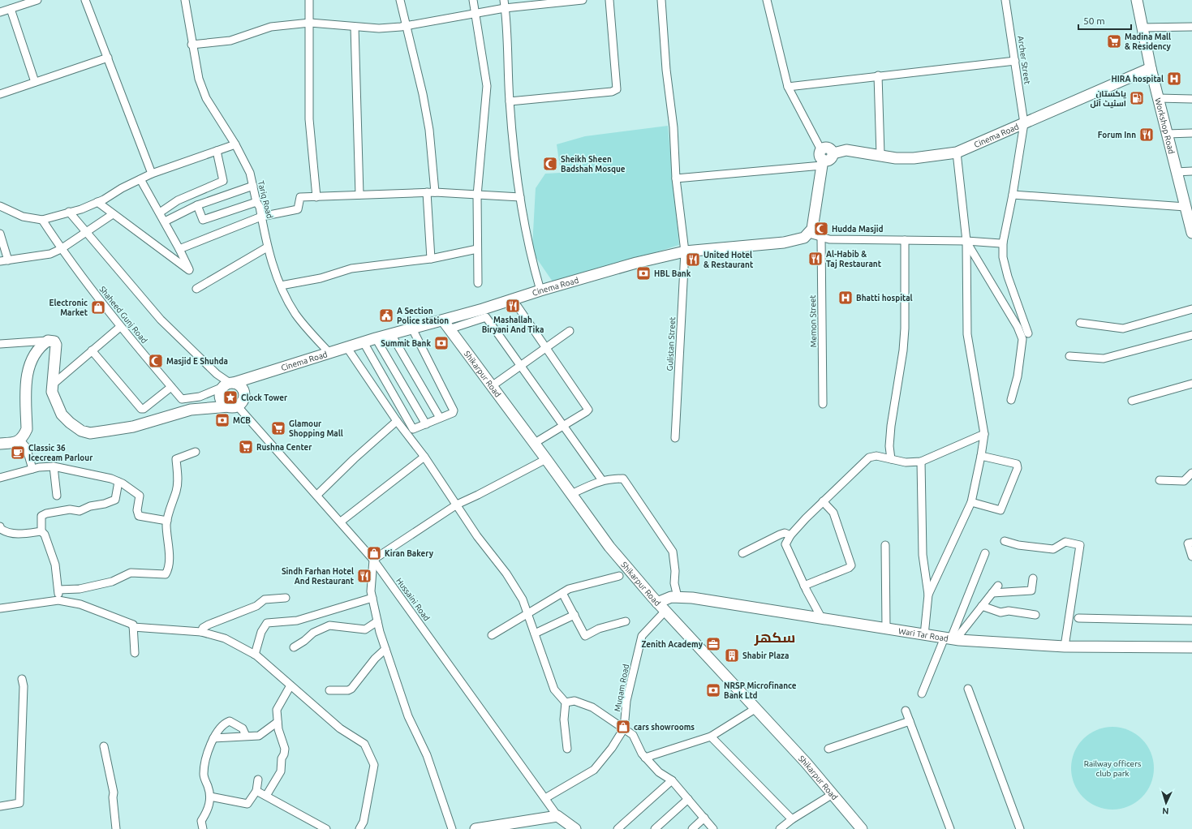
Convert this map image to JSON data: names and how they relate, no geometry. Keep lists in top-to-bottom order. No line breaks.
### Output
{"streets":{"street":["Archer Street","Workshop Road","Cinema Road","Tariq Road","Shaheed Gunj Road","Memon Street","Gulistan Street","Shikarpur Road","Hussaini Road","Wari Tar Road","Muqam Road"]},"crossings":[["Archer Street","Cinema Road"],["Workshop Road","Cinema Road"],["Cinema Road","Tariq Road"],["Cinema Road","Gulistan Street"],["Cinema Road","Shikarpur Road"],["Cinema Road","Hussaini Road"],["Shikarpur Road","Wari Tar Road"],["Shikarpur Road","Muqam Road"],["Hussaini Road","Muqam Road"]],"districts":["سکھر"],"parks":["Railway officers club park"],"places":{"supermarket":["Madina Mall & Residency","Glamour Shopping Mall","Rushna Center"],"hospital":["HIRA hospital","Bhatti hospital"],"fuel station":["پاکستان اسٹیٹ آئل"],"restaurant":["Forum Inn","Al-Habib & Taj Restaurant","United Hotel & Restaurant","Mashallah Biryani And Tika","Sindh Farhan Hotel And Restaurant"],"mosque":["Sheikh Sheen Badshah Mosque","Hudda Masjid","Masjid E Shuhda"],"bank":["HBL Bank","Summit Bank","MCB","NRSP Microfinance Bank Ltd"],"shop":["Electronic Market","Kiran Bakery","cars showrooms"],"public building":["A Section Police station"],"place":["Clock Tower"],"cafe":["Classic 36 Icecream Parlour"],"office":["Zenith Academy"],"building":["Shabir Plaza"]},"scale_bar":"50 m","north":"bottom"}
